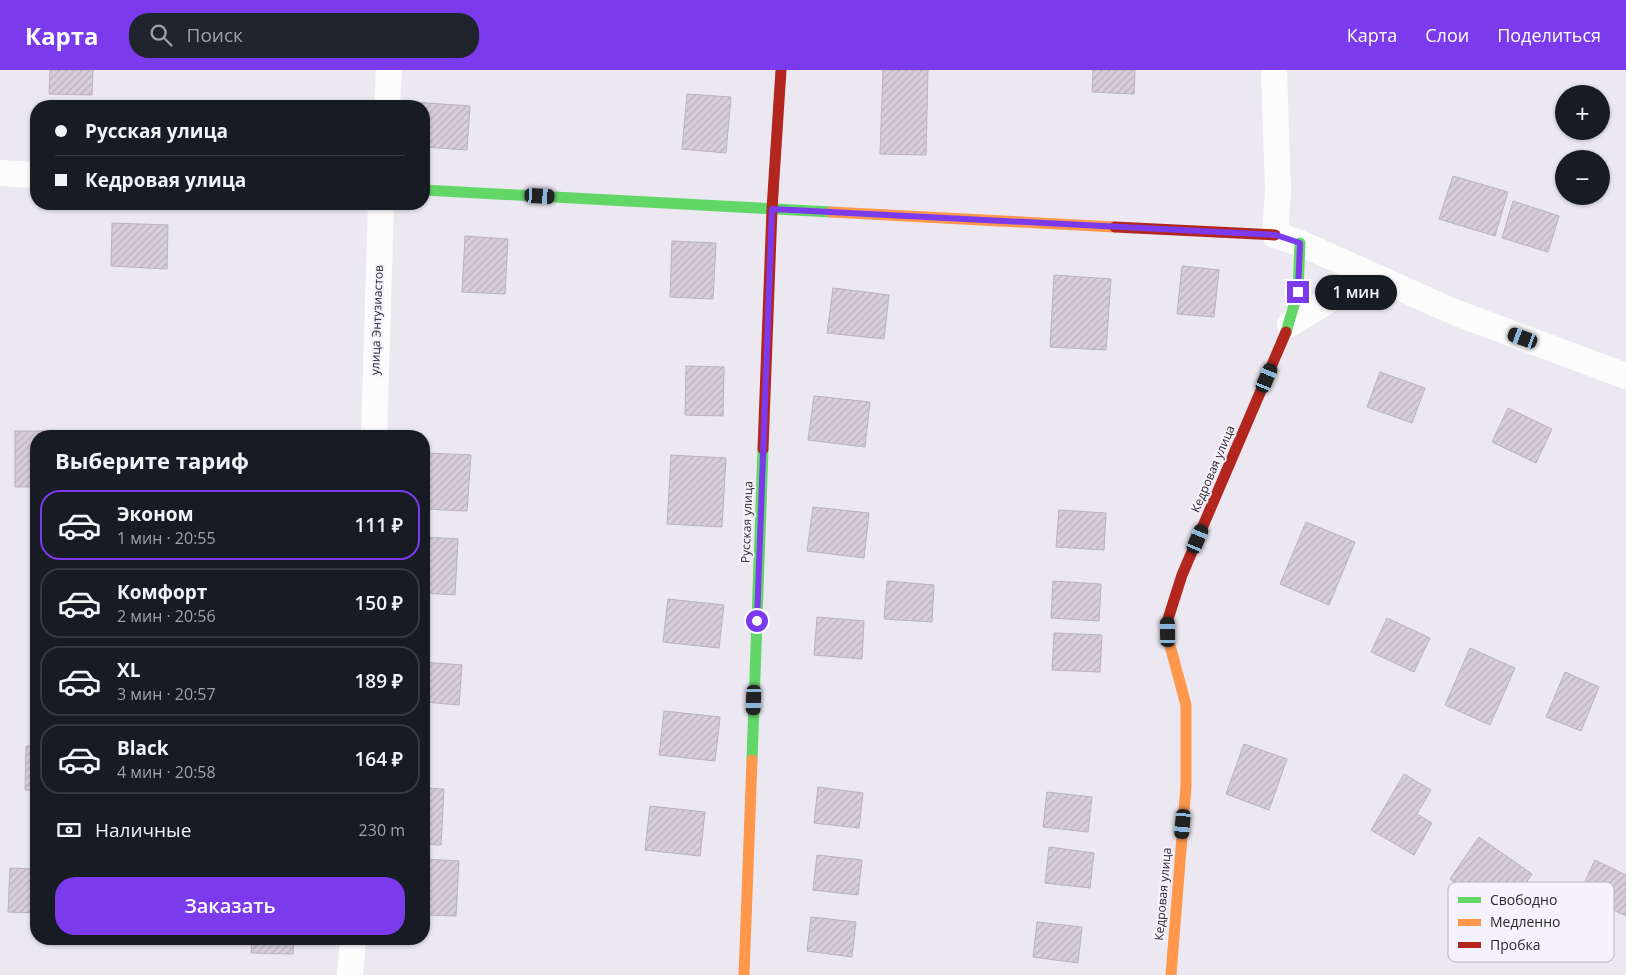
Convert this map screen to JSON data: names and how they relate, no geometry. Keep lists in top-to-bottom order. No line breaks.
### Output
{"streets":{"street":["улица Энтузиастов","Кедровая улица","Русская улица"]},"legend":["Свободно","Медленно","Пробка"],"page":{"header":"Карта","search":"Поиск","nav":["Карта","Слои","Поделиться"],"map_buttons":["+","−"],"banner":["Русская улица","Кедровая улица"],"bubble":"1 мин","heading":"Выберите тариф","list":[{"name":"Эконом","note":"1 мин · 20:55","value":"111 ₽"},{"name":"Комфорт","note":"2 мин · 20:56","value":"150 ₽"},{"name":"XL","note":"3 мин · 20:57","value":"189 ₽"},{"name":"Black","note":"4 мин · 20:58","value":"164 ₽"}],"pay":["Наличные","230 m"],"buttons":"Заказать"}}
